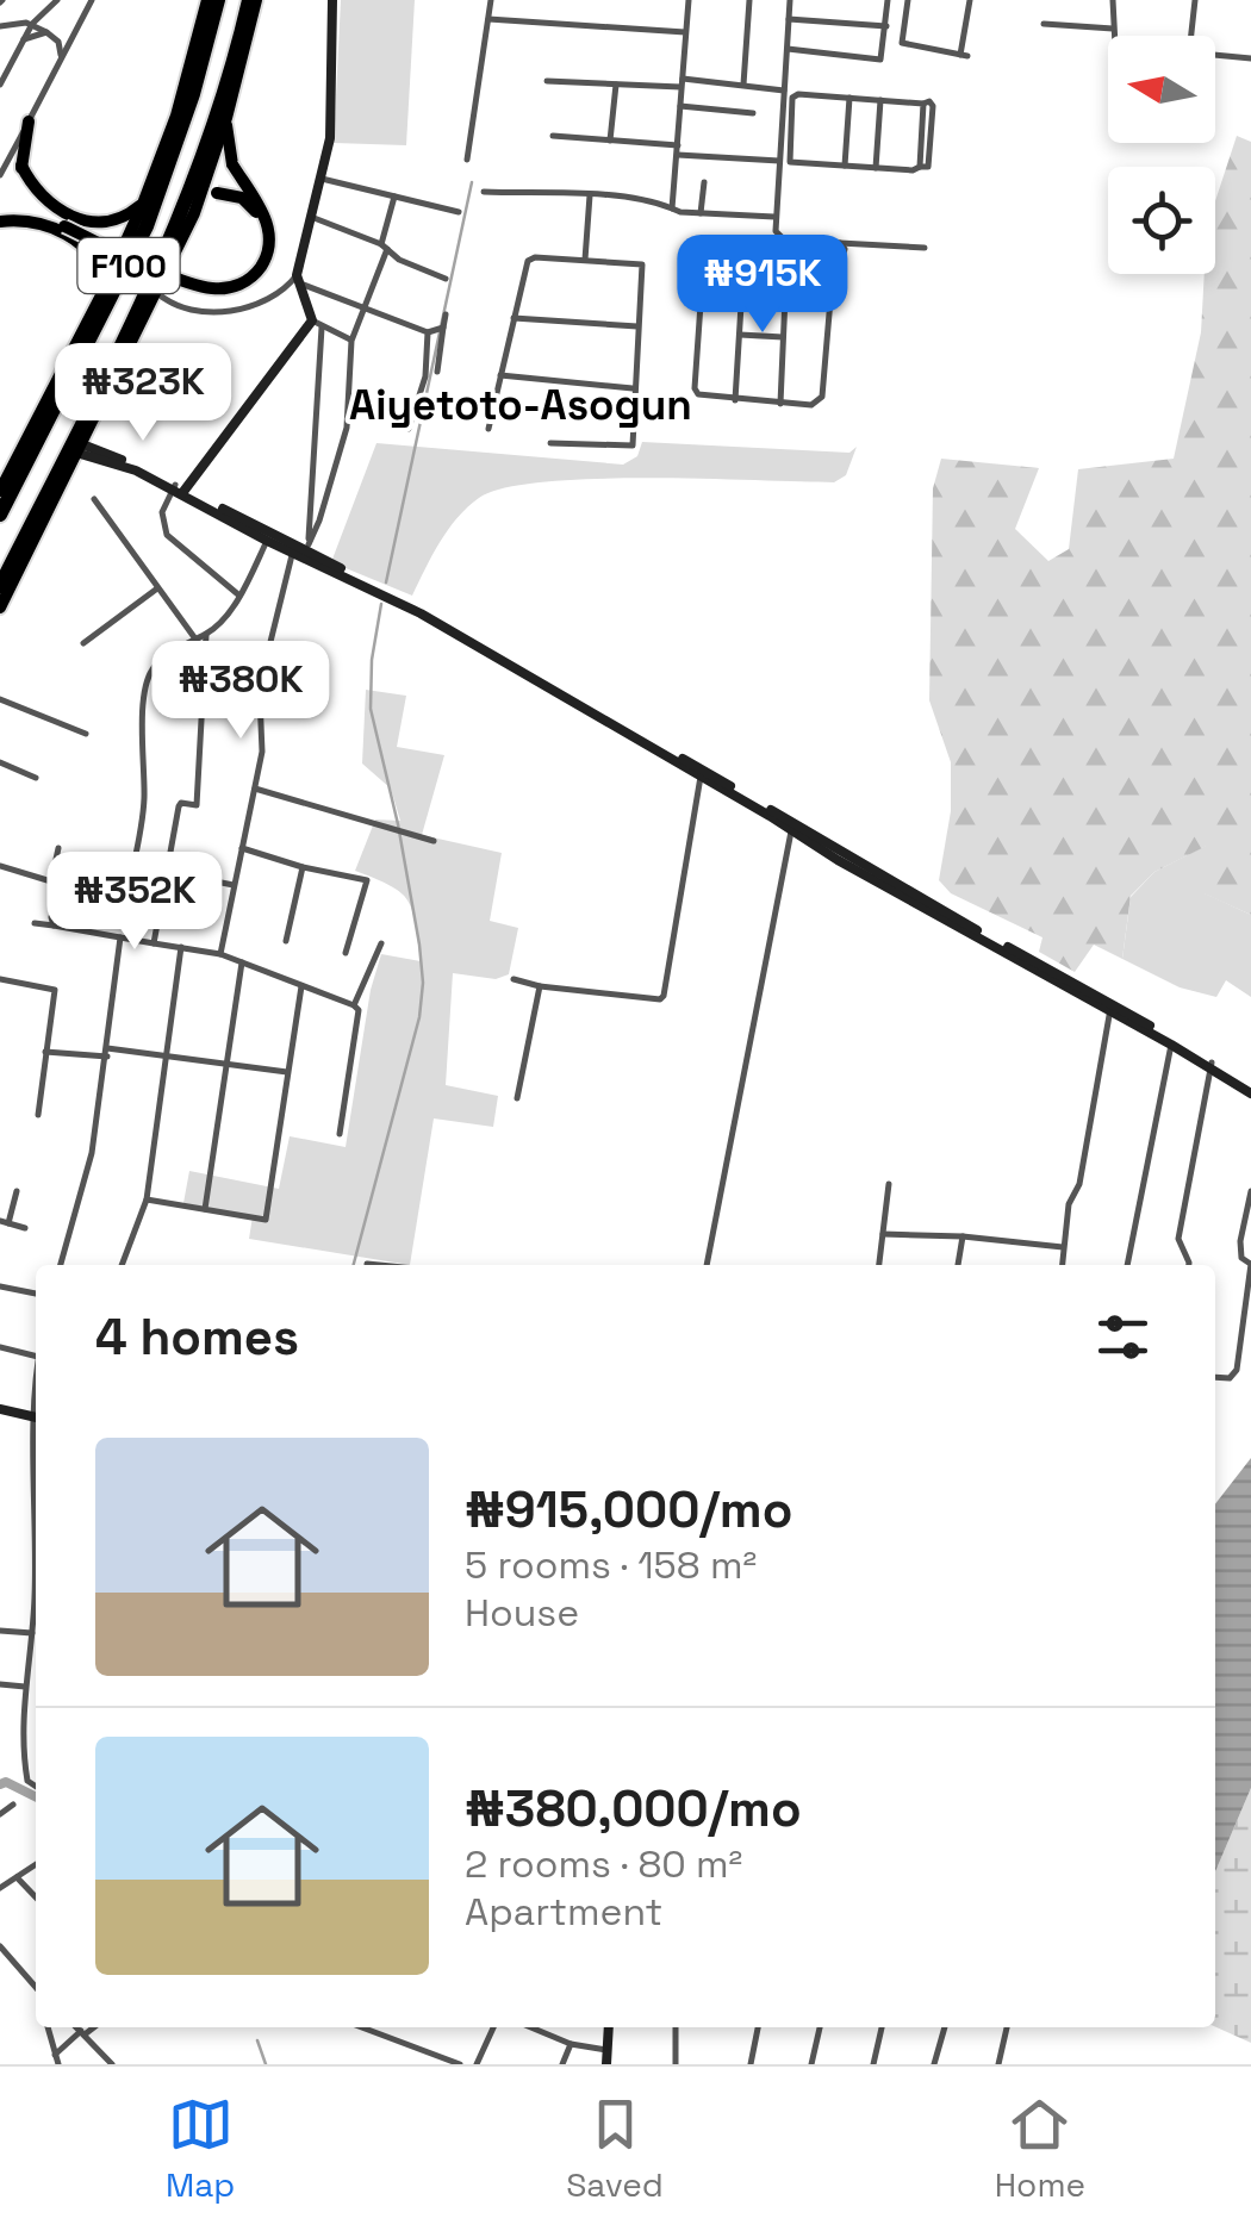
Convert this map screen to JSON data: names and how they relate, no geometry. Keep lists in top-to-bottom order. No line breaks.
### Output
{"streets":{"highway":["F100"]},"districts":["Aiyetoto-Asogun"],"north":"left","page":{"price":["₦915K","₦323K","₦380K","₦352K"],"heading":"4 homes","list":[{"name":"₦915,000/mo","note":"5 rooms · 158 m² · House"},{"name":"₦380,000/mo","note":"2 rooms · 80 m² · Apartment"}],"tabs":["Map","Saved","Home"]}}
